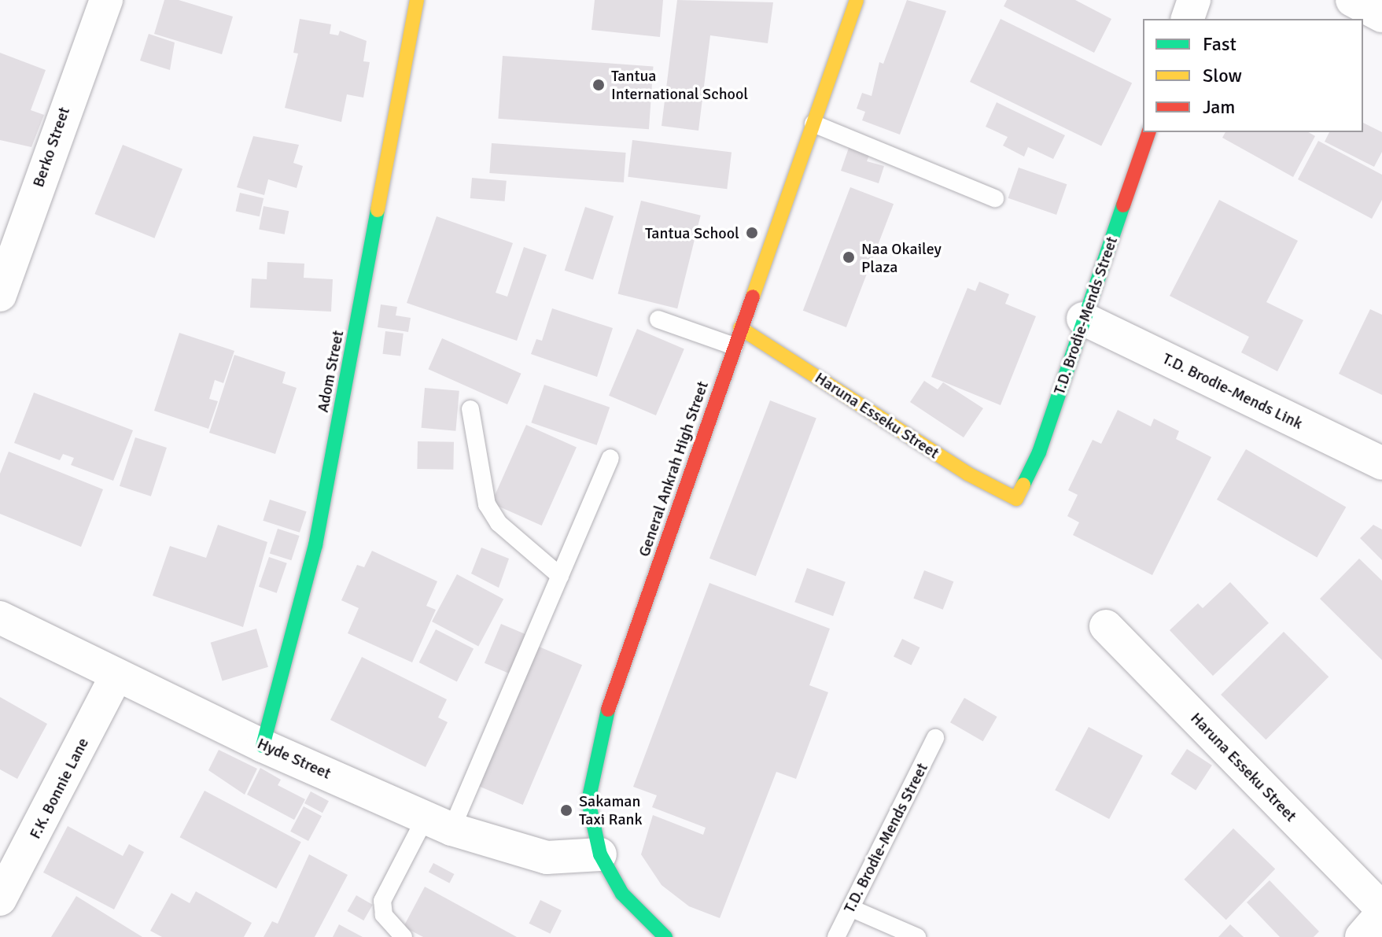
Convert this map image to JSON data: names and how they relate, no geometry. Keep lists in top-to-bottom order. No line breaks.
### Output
{"streets":{"street":["Berko Street","T.D. Brodie-Mends Street","Adom Street","T.D. Brodie-Mends Link","Haruna Esseku Street","General Ankrah High Street","Hyde Street","F.K. Bonnie Lane"]},"crossings":[["T.D. Brodie-Mends Street","T.D. Brodie-Mends Link"],["T.D. Brodie-Mends Street","Haruna Esseku Street"],["Adom Street","Hyde Street"],["Haruna Esseku Street","General Ankrah High Street"],["General Ankrah High Street","Hyde Street"],["Hyde Street","F.K. Bonnie Lane"]],"places":["Tantua International School","Tantua School","Naa Okailey Plaza","Sakaman Taxi Rank"],"legend":["Fast","Slow","Jam"]}
